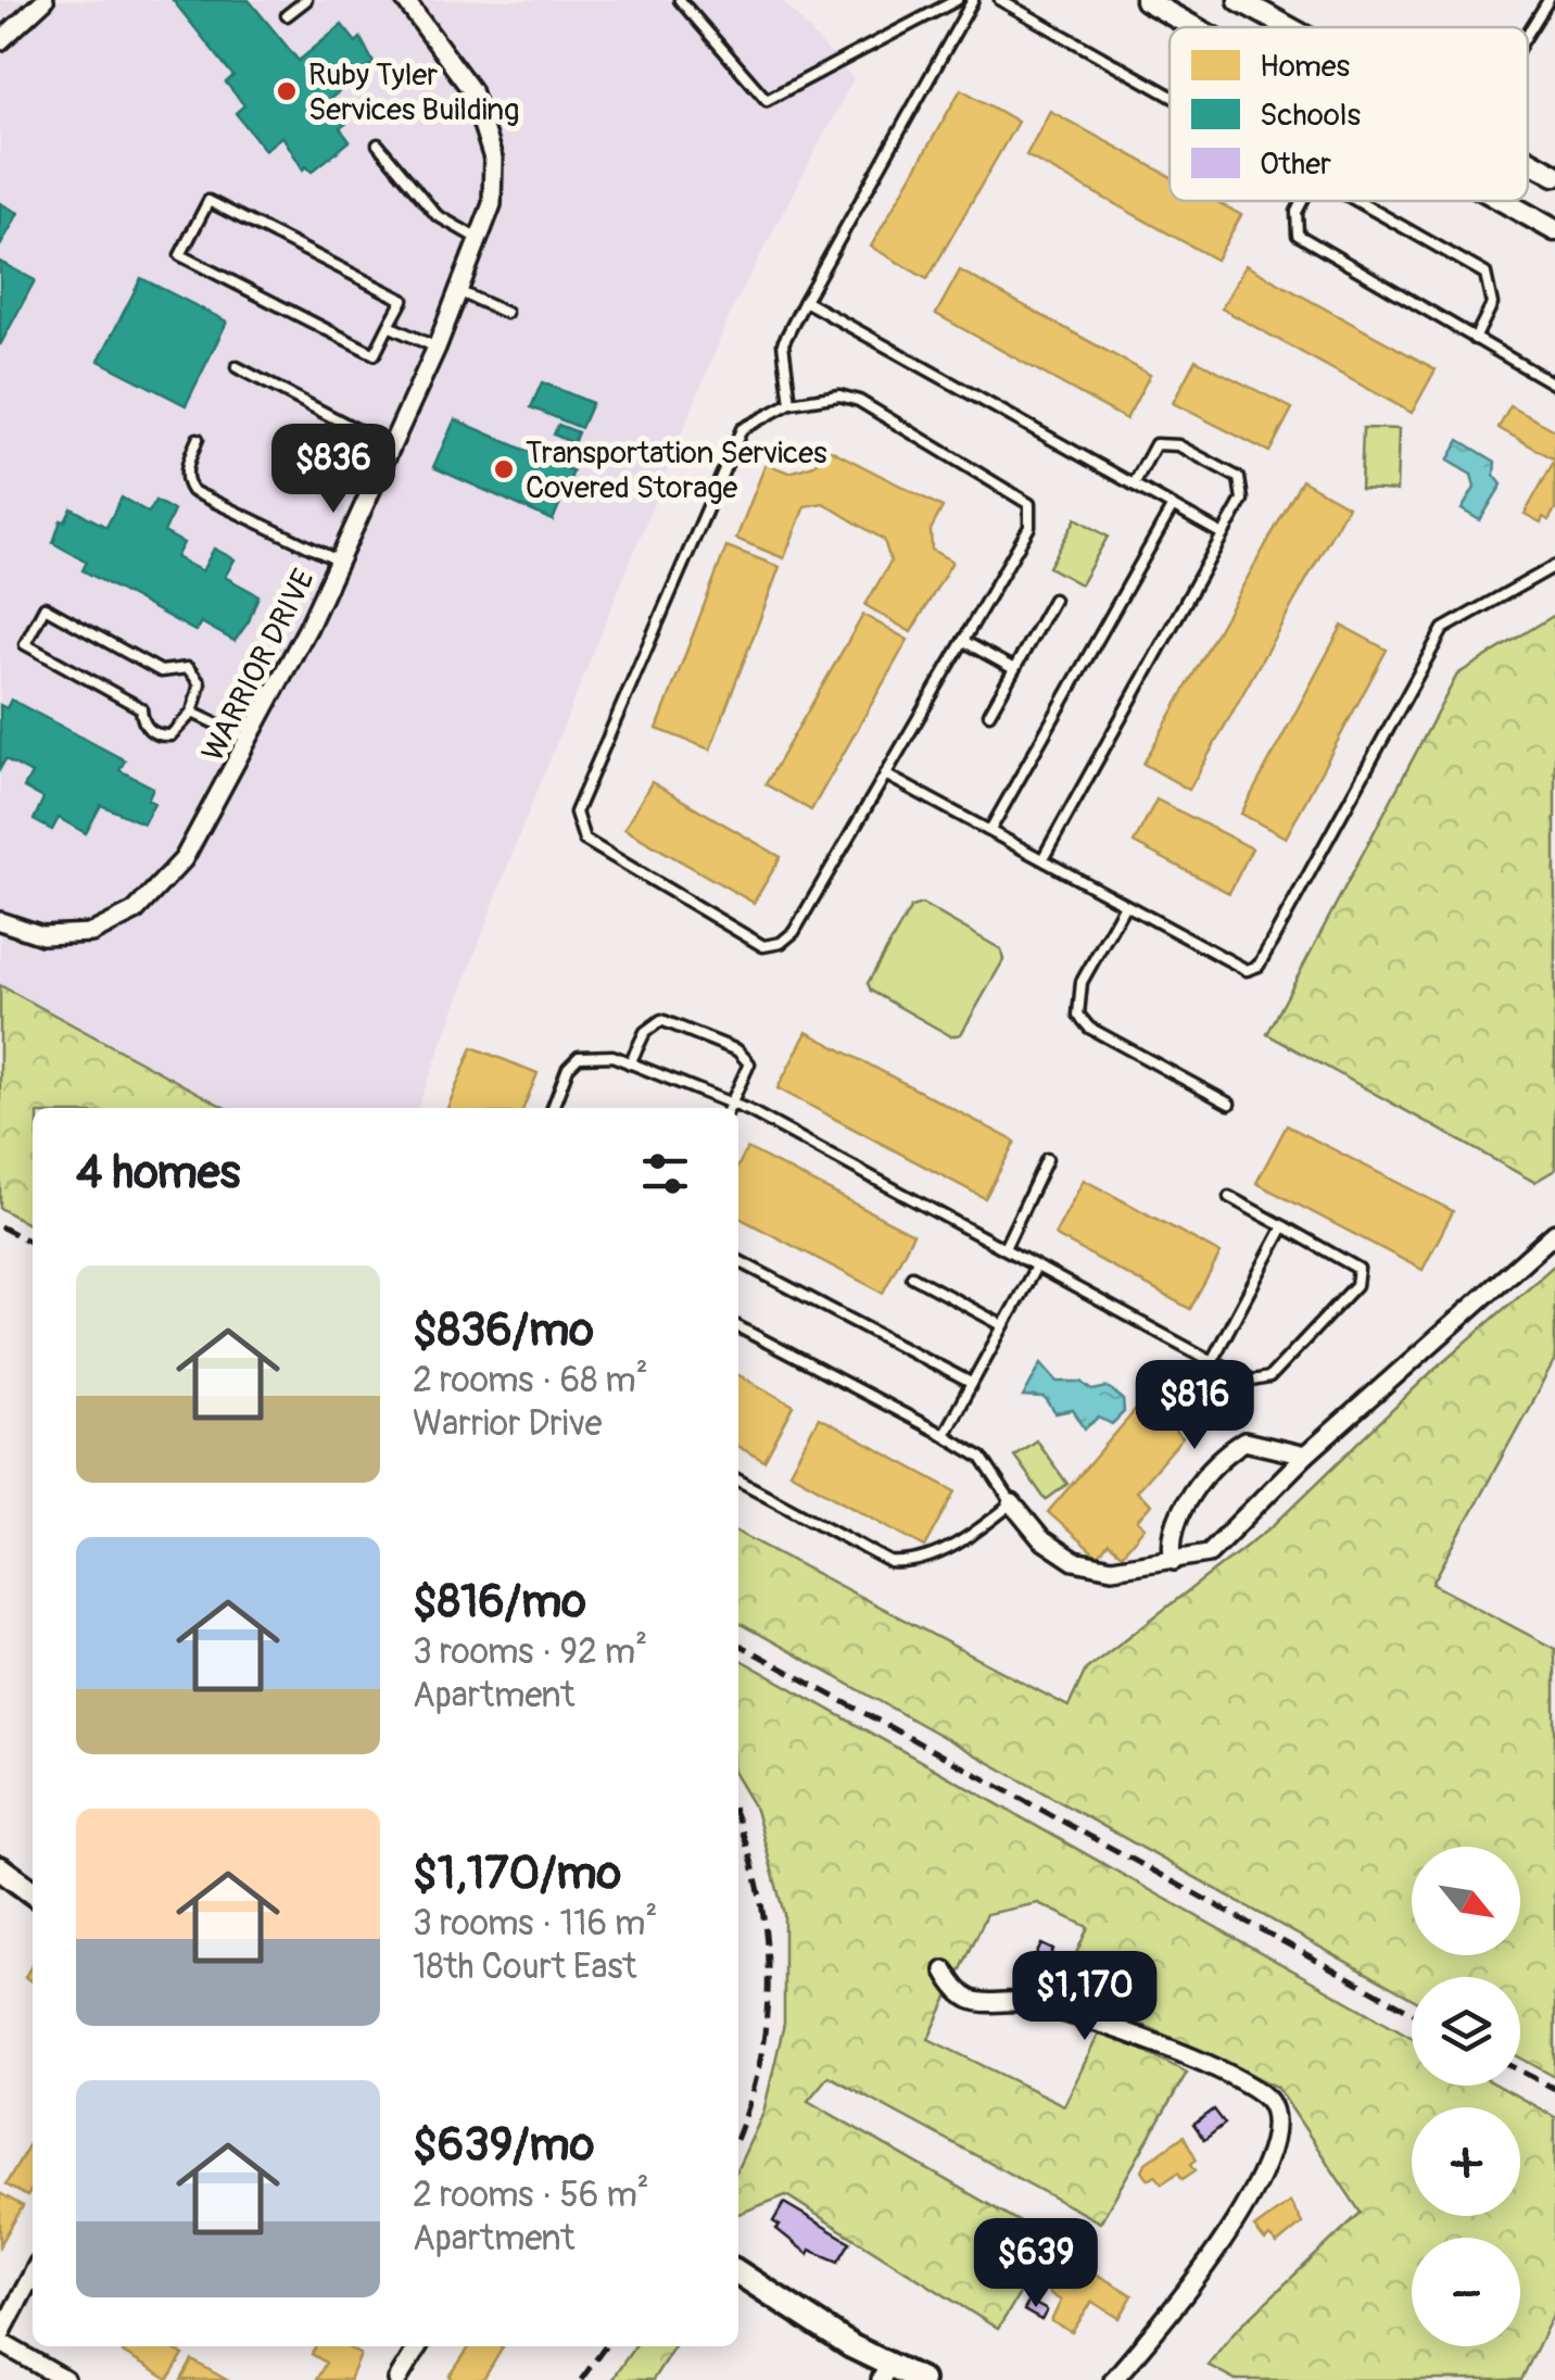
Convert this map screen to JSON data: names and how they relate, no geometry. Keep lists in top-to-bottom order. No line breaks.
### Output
{"streets":{"street":["WARRIOR DRIVE"]},"places":["Ruby Tyler Services Building","Transportation Services Covered Storage"],"legend":["Homes","Schools","Other"],"north":"bottom right","page":{"price":["$836","$816","$1,170","$639"],"heading":"4 homes","list":[{"name":"$836/mo","note":"2 rooms · 68 m² · Warrior Drive"},{"name":"$816/mo","note":"3 rooms · 92 m² · Apartment"},{"name":"$1,170/mo","note":"3 rooms · 116 m² · 18th Court East"},{"name":"$639/mo","note":"2 rooms · 56 m² · Apartment"}],"map_buttons":["+","−"]}}
